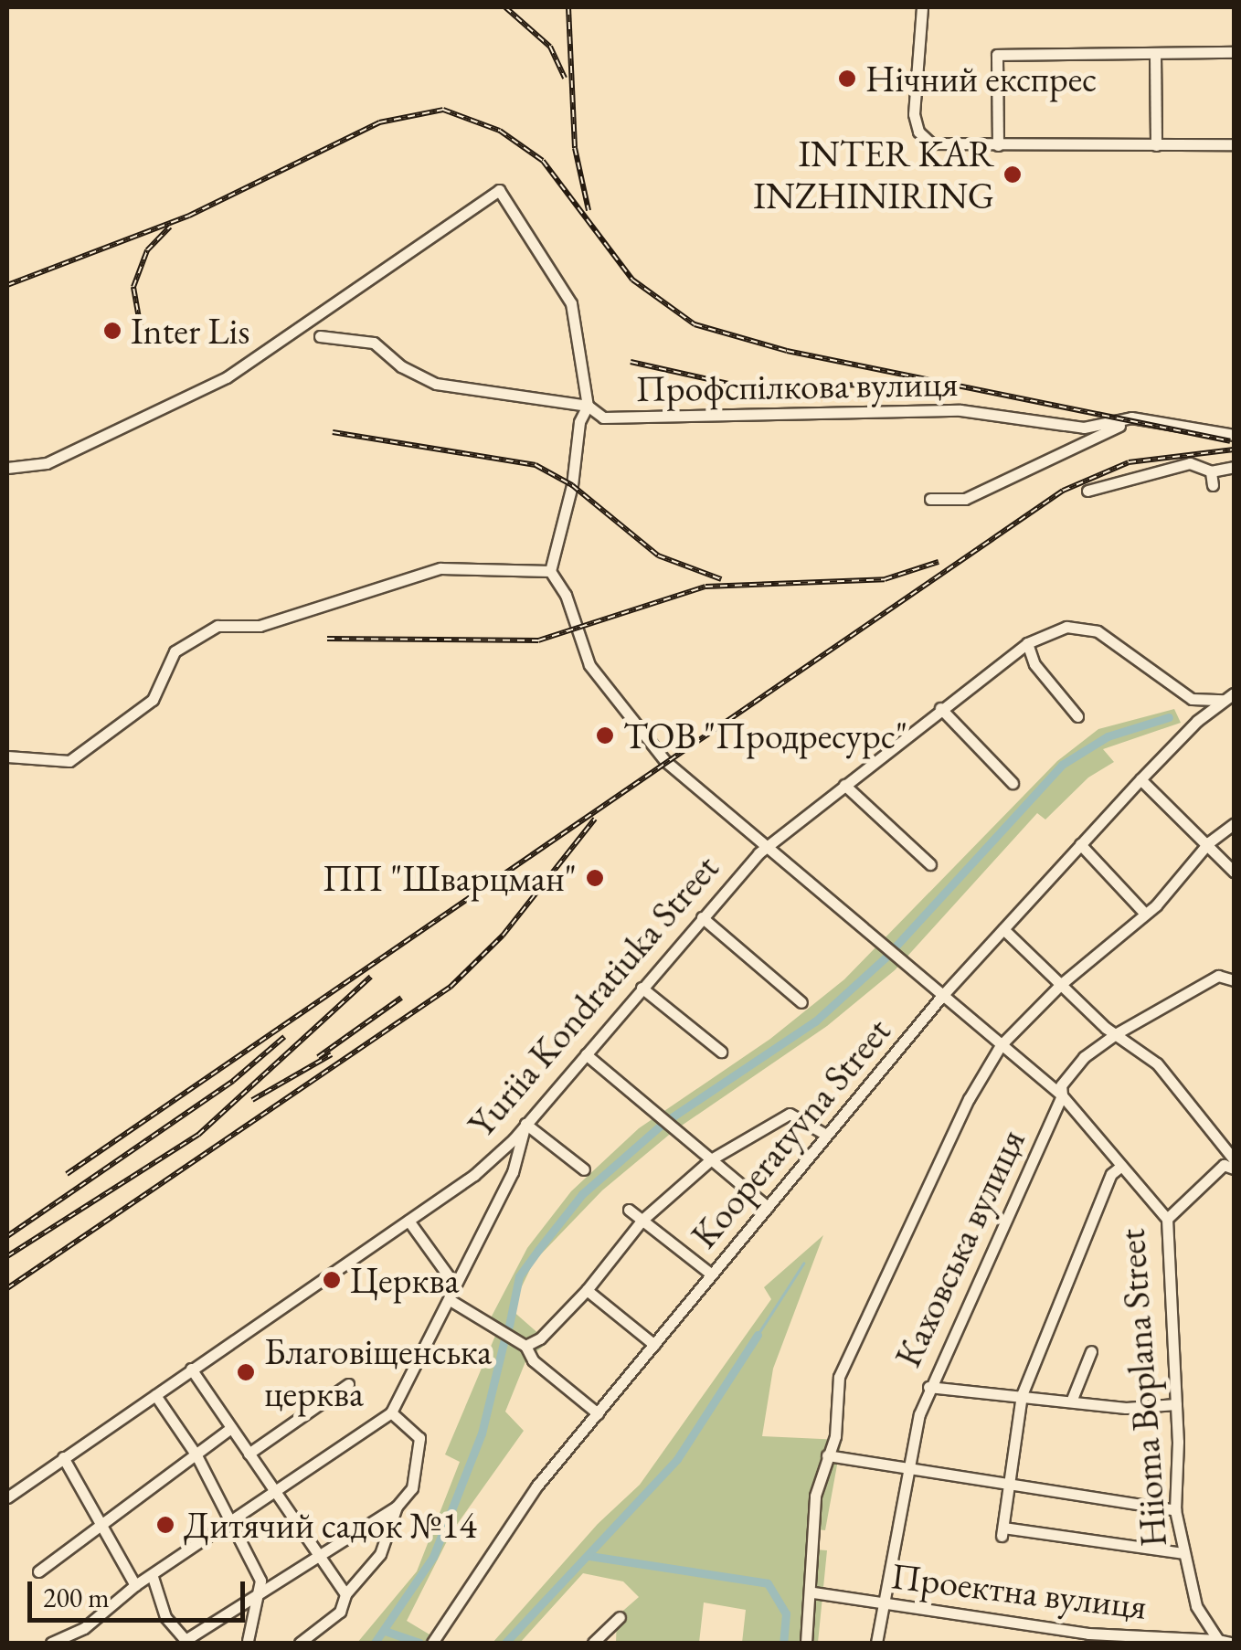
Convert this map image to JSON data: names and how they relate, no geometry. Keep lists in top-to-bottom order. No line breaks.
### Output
{"streets":{"street":["Профспілкова вулиця","Yuriia Kondratiuka Street","Kooperatyvna Street","Каховська вулиця","Hiioma Boplana Street","Проектна вулиця"]},"crossings":[["Yuriia Kondratiuka Street","Hiioma Boplana Street"],["Kooperatyvna Street","Hiioma Boplana Street"],["Каховська вулиця","Hiioma Boplana Street"],["Каховська вулиця","Проектна вулиця"],["Hiioma Boplana Street","Проектна вулиця"]],"places":["Нічний експрес","INTER KAR INZHINIRING","Inter Lis","ТОВ \"Продресурс\"","ПП \"Шварцман\"","Церква","Благовіщенська церква","Дитячий садок №14"],"scale_bar":"200 m"}
